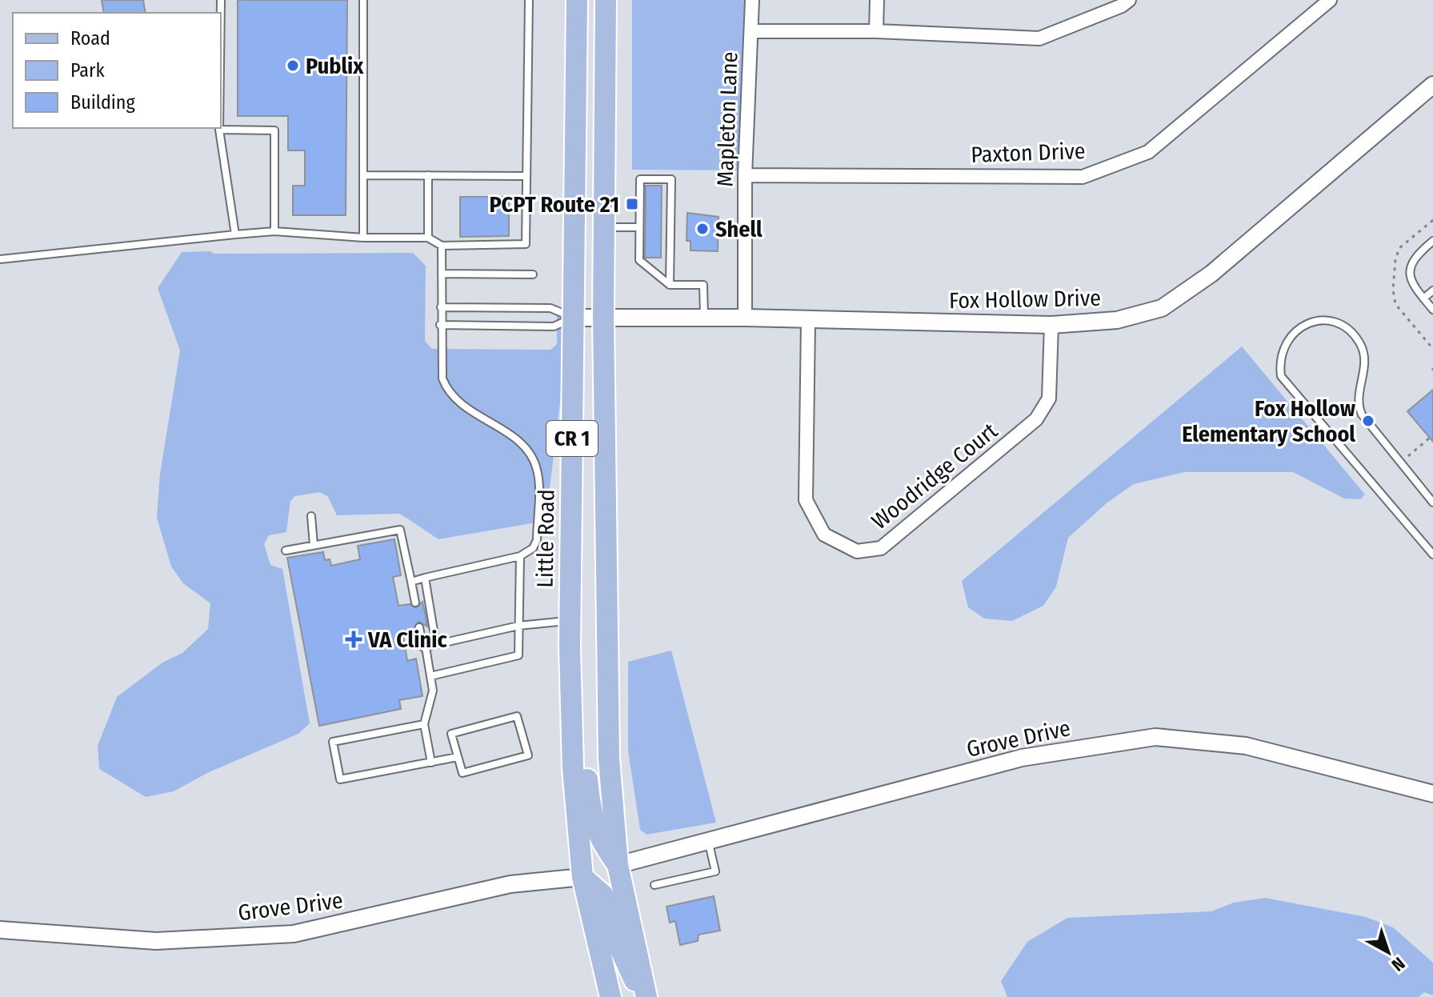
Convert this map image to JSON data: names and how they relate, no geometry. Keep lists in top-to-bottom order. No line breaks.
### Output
{"streets":{"main road":["CR 1","Little Road"],"street":["Mapleton Lane","Paxton Drive","Fox Hollow Drive","Woodridge Court","Grove Drive"]},"crossings":[["Mapleton Lane","Paxton Drive"],["Mapleton Lane","Fox Hollow Drive"],["Fox Hollow Drive","CR 1"],["Fox Hollow Drive","Woodridge Court"],["Fox Hollow Drive","Little Road"],["CR 1","Grove Drive"],["Little Road","Grove Drive"]],"places":{"other":["Publix","Shell","Fox Hollow Elementary School"],"transit":["PCPT Route 21"],"health":["VA Clinic"]},"legend":["Road","Park","Building"],"north":"bottom right"}
